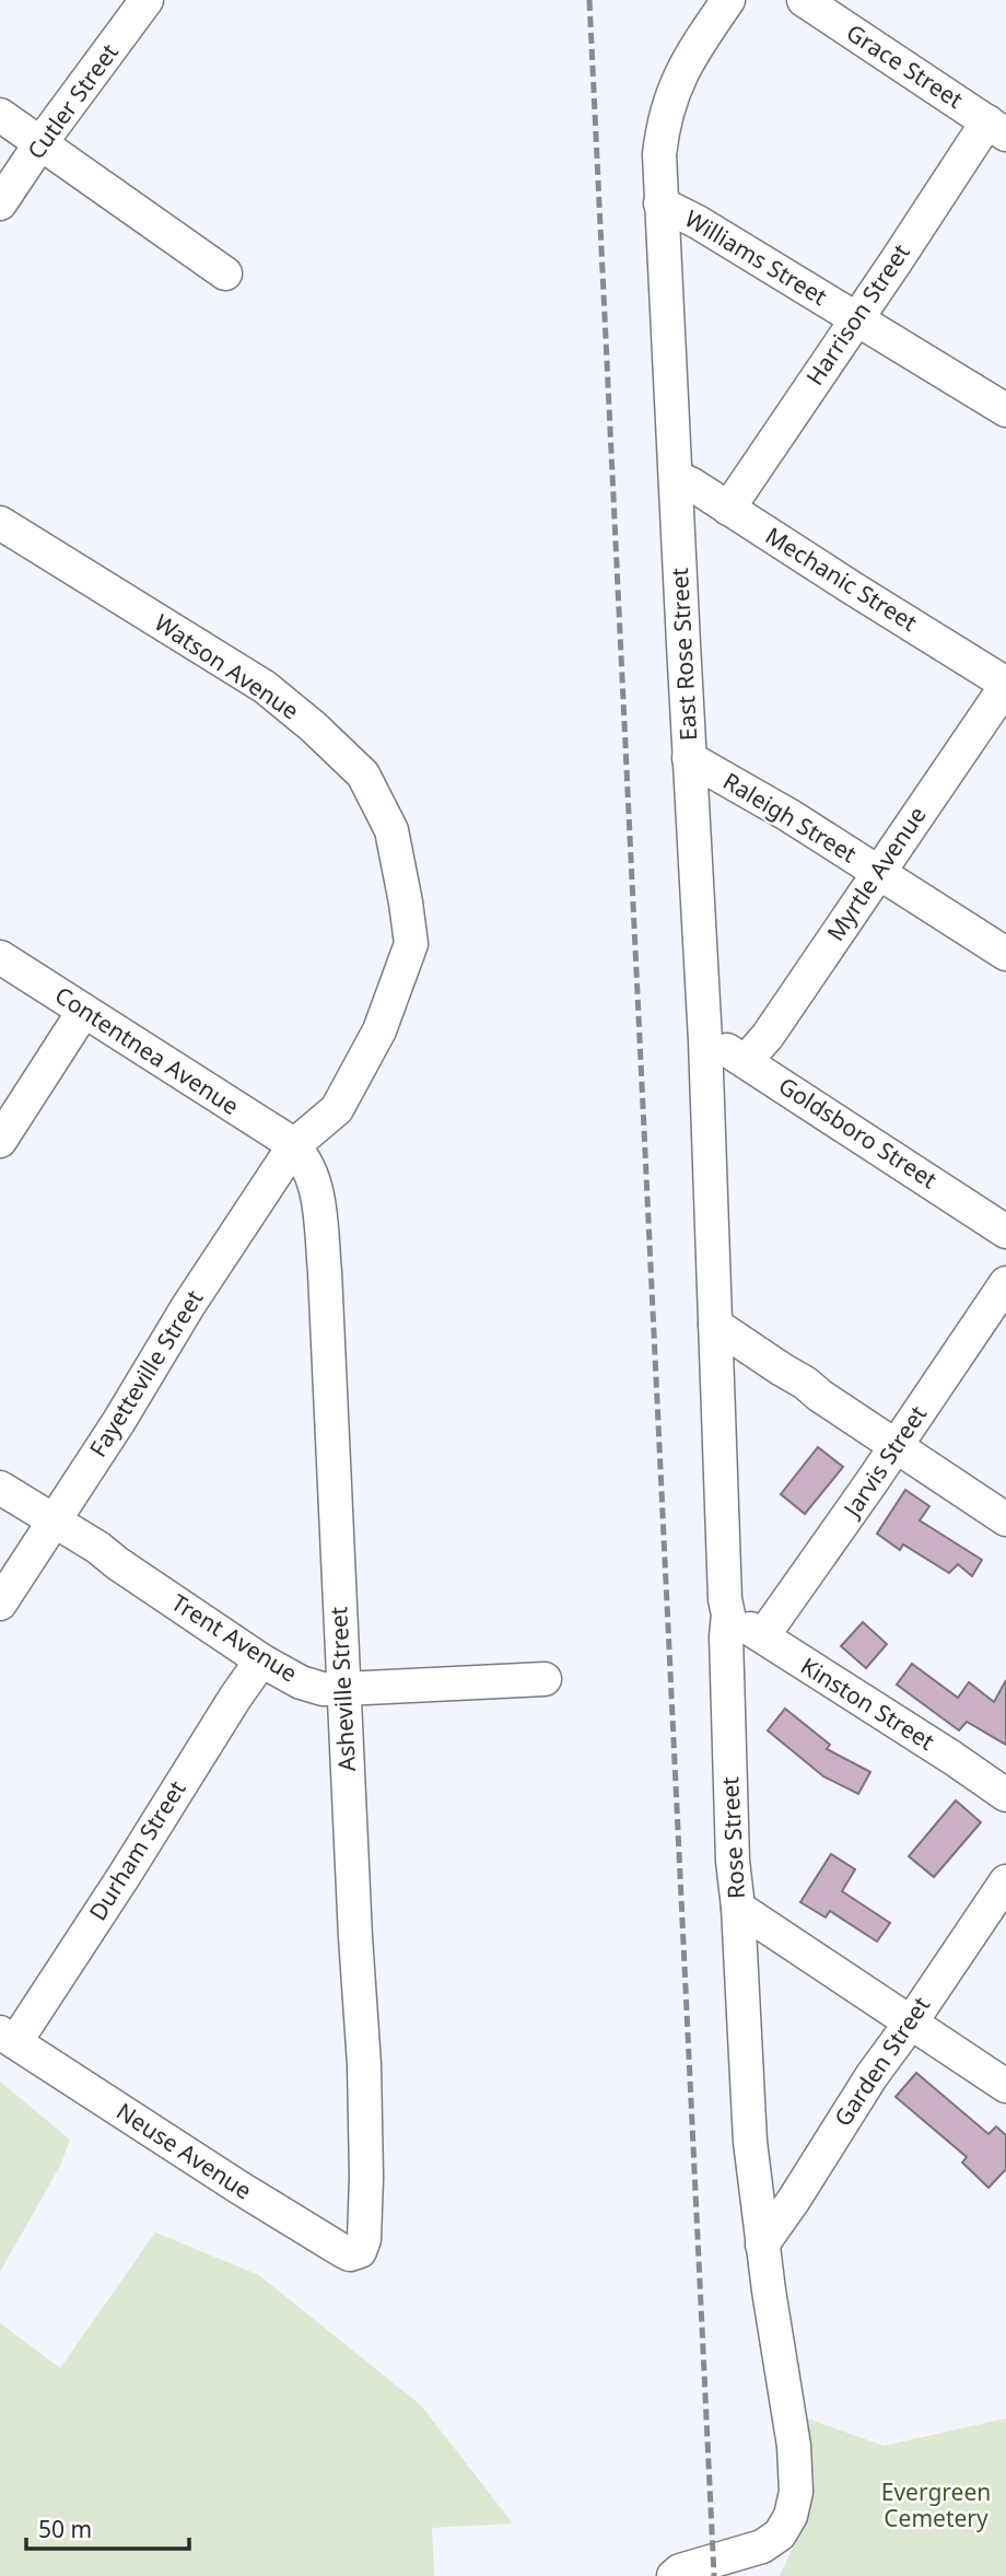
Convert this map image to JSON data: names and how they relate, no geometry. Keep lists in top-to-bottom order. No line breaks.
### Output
{"streets":{"street":["Grace Street","Cutler Street","Williams Street","Harrison Street","Mechanic Street","East Rose Street","Watson Avenue","Raleigh Street","Myrtle Avenue","Contentnea Avenue","Goldsboro Street","Fayetteville Street","Jarvis Street","Trent Avenue","Asheville Street","Kinston Street","Rose Street","Durham Street","Garden Street","Neuse Avenue"]},"crossings":[["Grace Street","Harrison Street"],["Williams Street","Harrison Street"],["Williams Street","East Rose Street"],["Harrison Street","Mechanic Street"],["Mechanic Street","East Rose Street"],["Mechanic Street","Myrtle Avenue"],["East Rose Street","Raleigh Street"],["East Rose Street","Goldsboro Street"],["East Rose Street","Rose Street"],["Watson Avenue","Contentnea Avenue"],["Watson Avenue","Fayetteville Street"],["Watson Avenue","Asheville Street"],["Raleigh Street","Myrtle Avenue"],["Myrtle Avenue","Goldsboro Street"],["Contentnea Avenue","Fayetteville Street"],["Contentnea Avenue","Asheville Street"],["Fayetteville Street","Trent Avenue"],["Fayetteville Street","Asheville Street"],["Jarvis Street","Kinston Street"],["Trent Avenue","Asheville Street"],["Trent Avenue","Durham Street"],["Asheville Street","Neuse Avenue"],["Kinston Street","Rose Street"],["Rose Street","Garden Street"],["Durham Street","Neuse Avenue"]],"parks":["Evergreen Cemetery"],"scale_bar":"50 m"}
